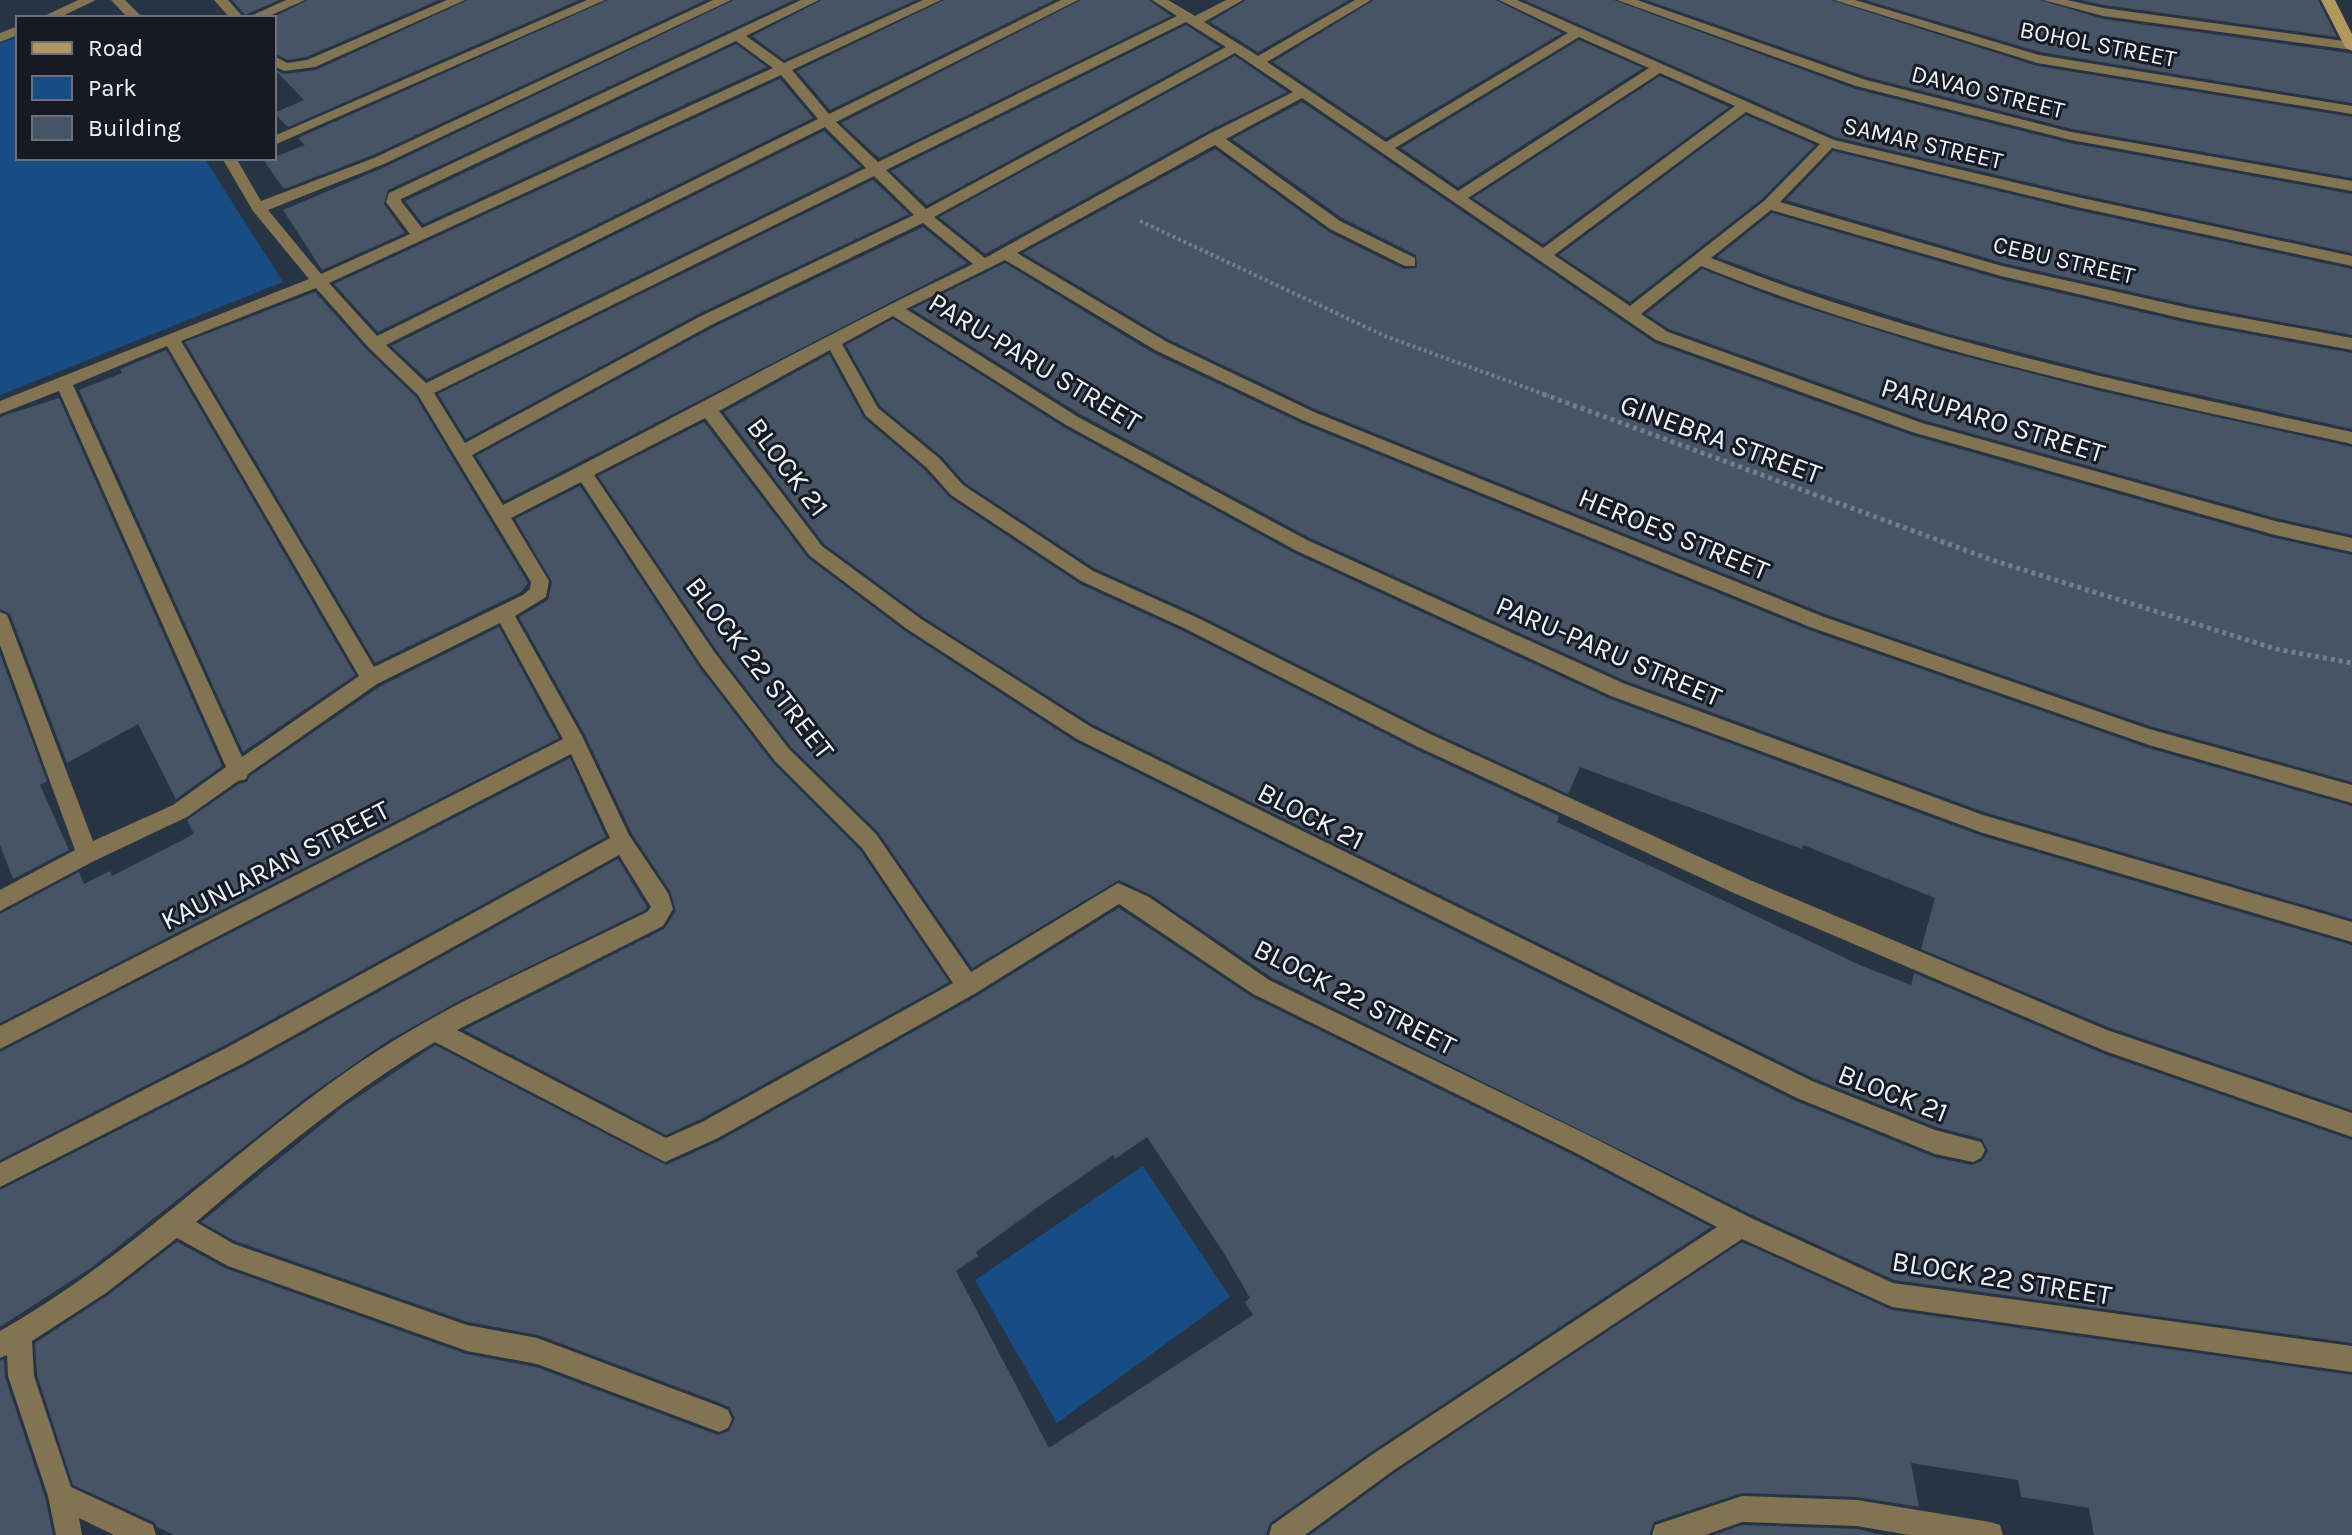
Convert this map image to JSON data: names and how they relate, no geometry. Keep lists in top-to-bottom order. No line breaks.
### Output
{"streets":{"street":["BOHOL STREET","DAVAO STREET","SAMAR STREET","CEBU STREET","PARU-PARU STREET","PARUPARO STREET","BLOCK 21","HEROES STREET","BLOCK 22 STREET","KAUNLARAN STREET"],"path":["GINEBRA STREET"]},"legend":["Road","Park","Building"]}
